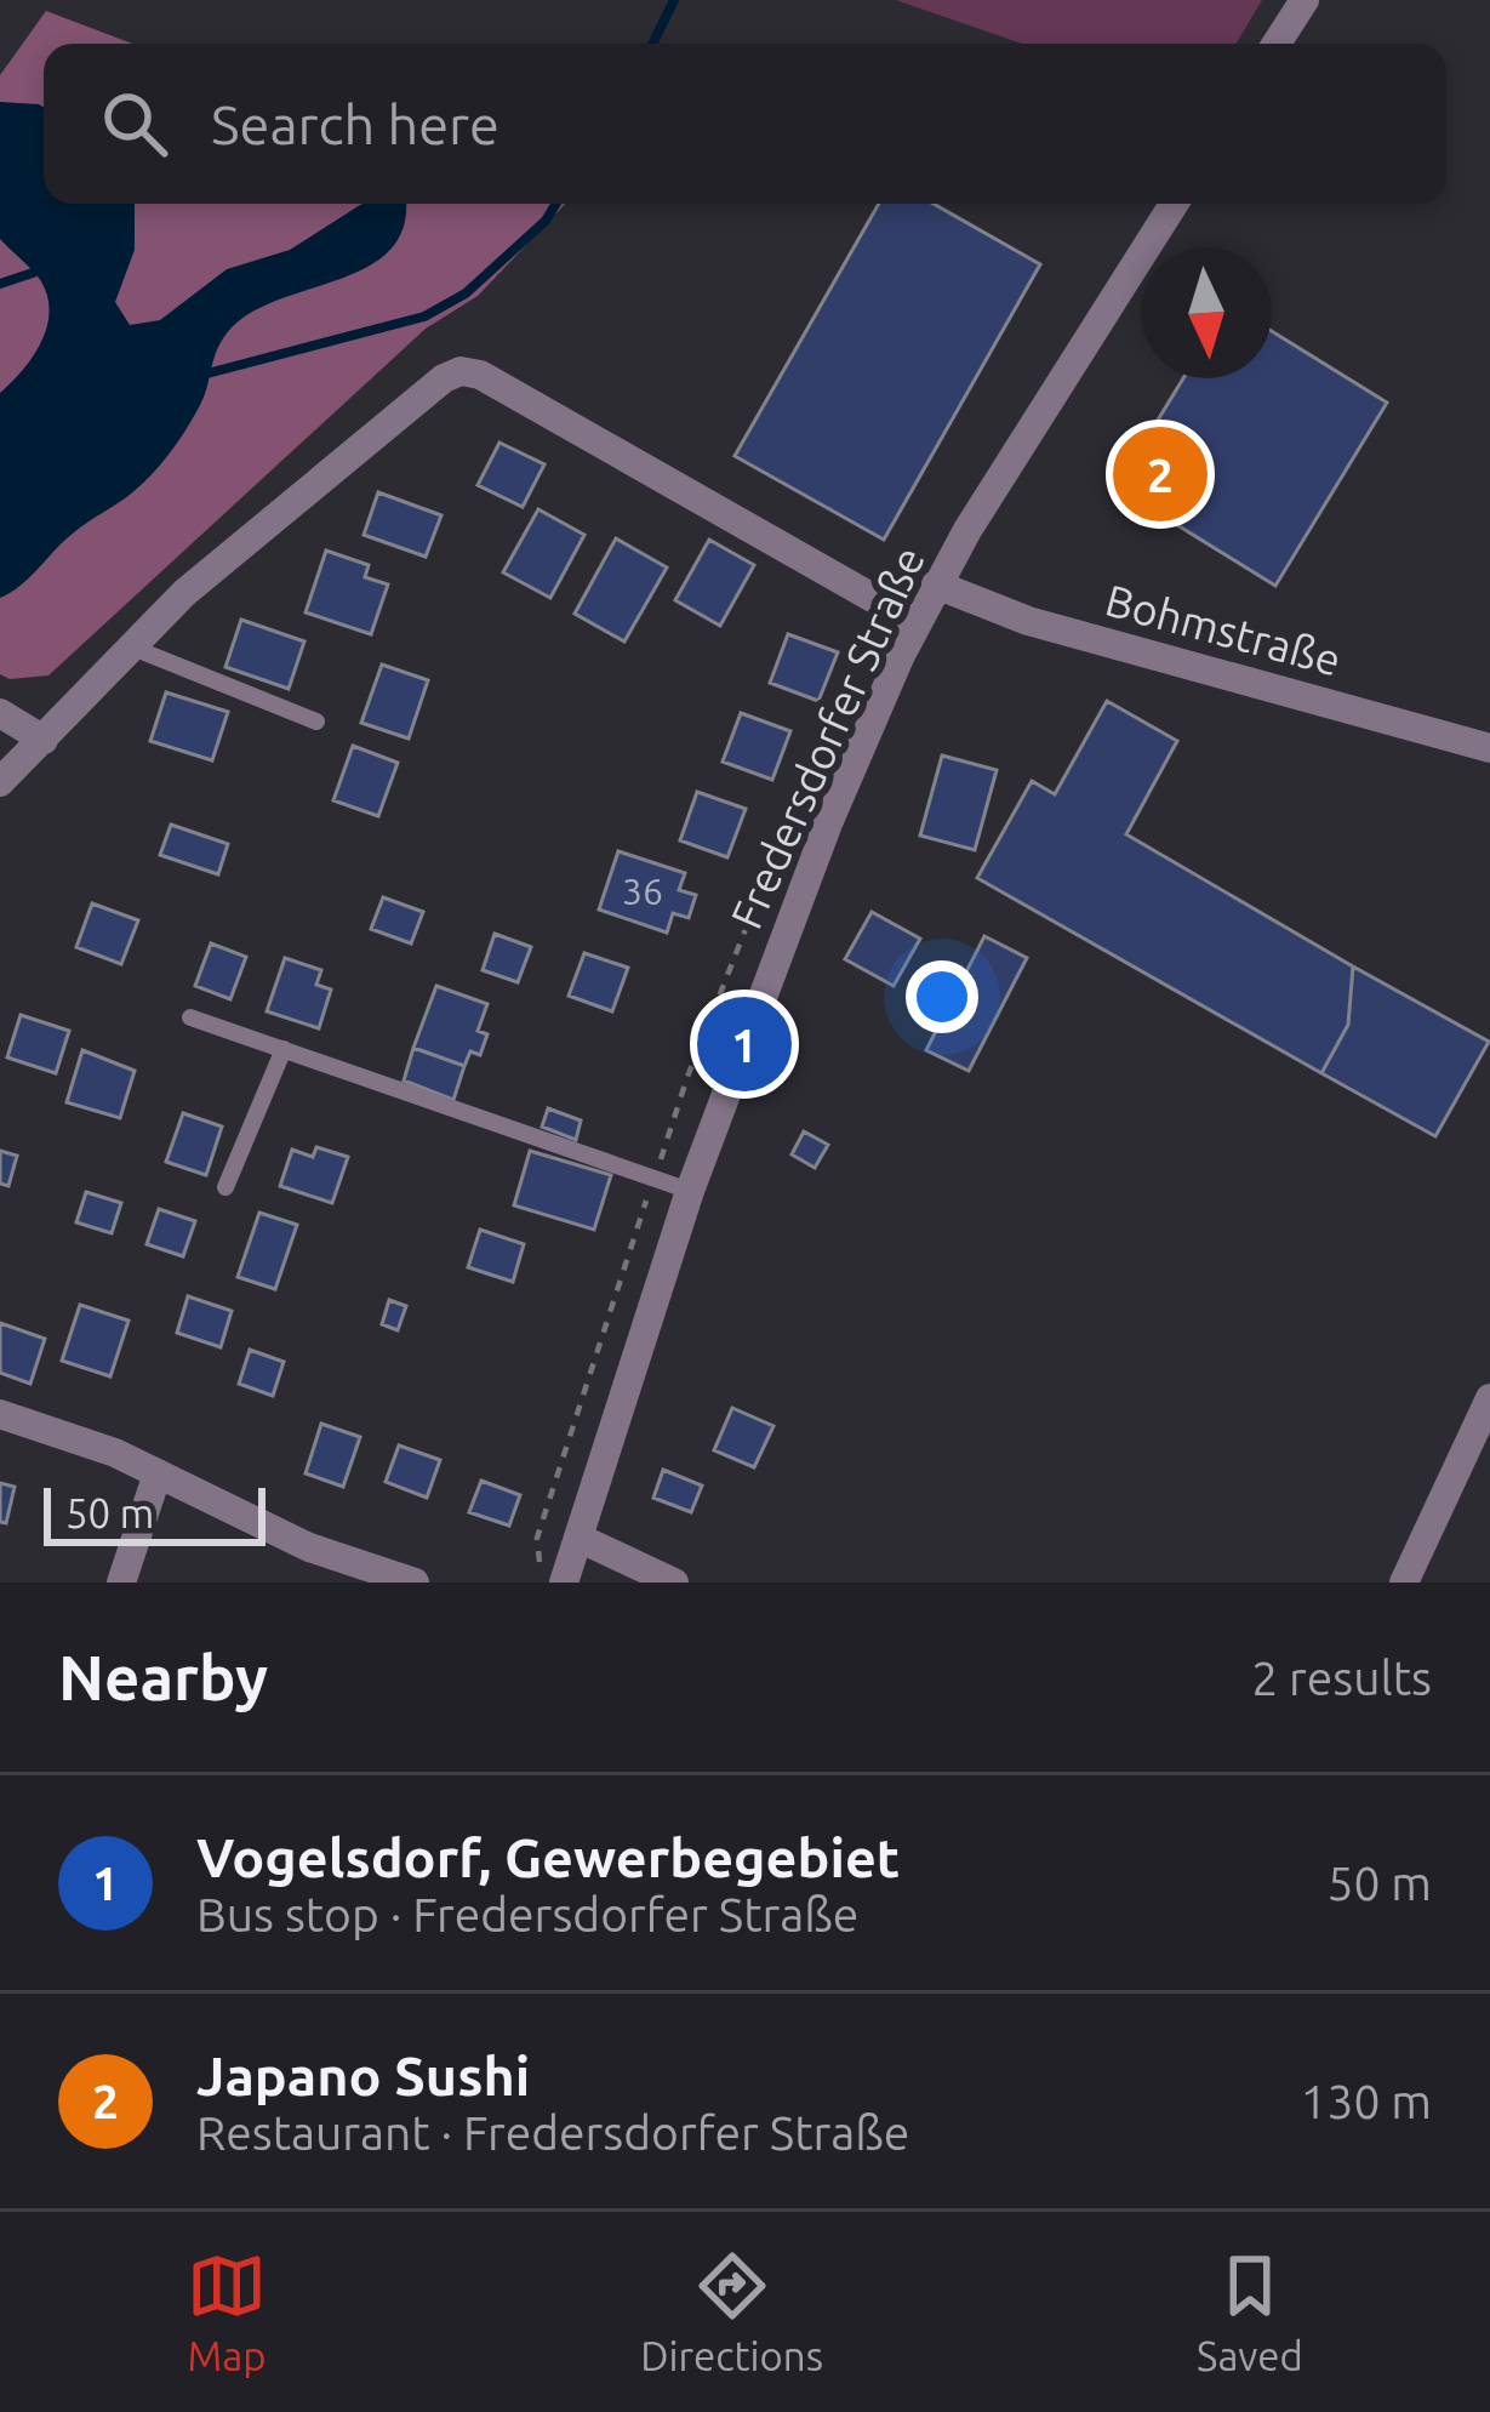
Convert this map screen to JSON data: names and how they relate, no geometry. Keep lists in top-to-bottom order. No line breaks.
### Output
{"streets":{"street":["Bohmstraße","Fredersdorfer Straße"]},"crossings":[["Bohmstraße","Fredersdorfer Straße"]],"house_numbers":["36"],"scale_bar":"50 m","north":"bottom","page":{"search":"Search here","pins":["2","1"],"scale":"50 m","heading":["Nearby","2 results"],"list":[{"mark":"1","name":"Vogelsdorf, Gewerbegebiet","note":"Bus stop · Fredersdorfer Straße","value":"50 m"},{"mark":"2","name":"Japano Sushi","note":"Restaurant · Fredersdorfer Straße","value":"130 m"}],"nav":["Map","Directions","Saved"]}}
